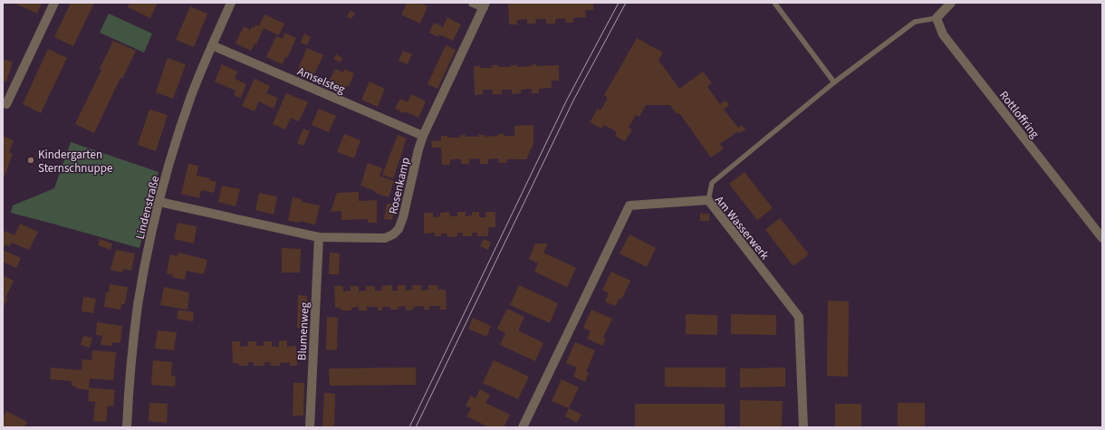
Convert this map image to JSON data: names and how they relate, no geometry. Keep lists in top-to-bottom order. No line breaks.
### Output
{"streets":{"street":["Amselsteg","Rottloffring","Rosenkamp","Lindenstraße","Am Wasserwerk","Blumenweg"]},"crossings":[["Amselsteg","Rosenkamp"],["Amselsteg","Lindenstraße"],["Rosenkamp","Lindenstraße"],["Rosenkamp","Blumenweg"]],"places":["Kindergarten Sternschnuppe"]}
